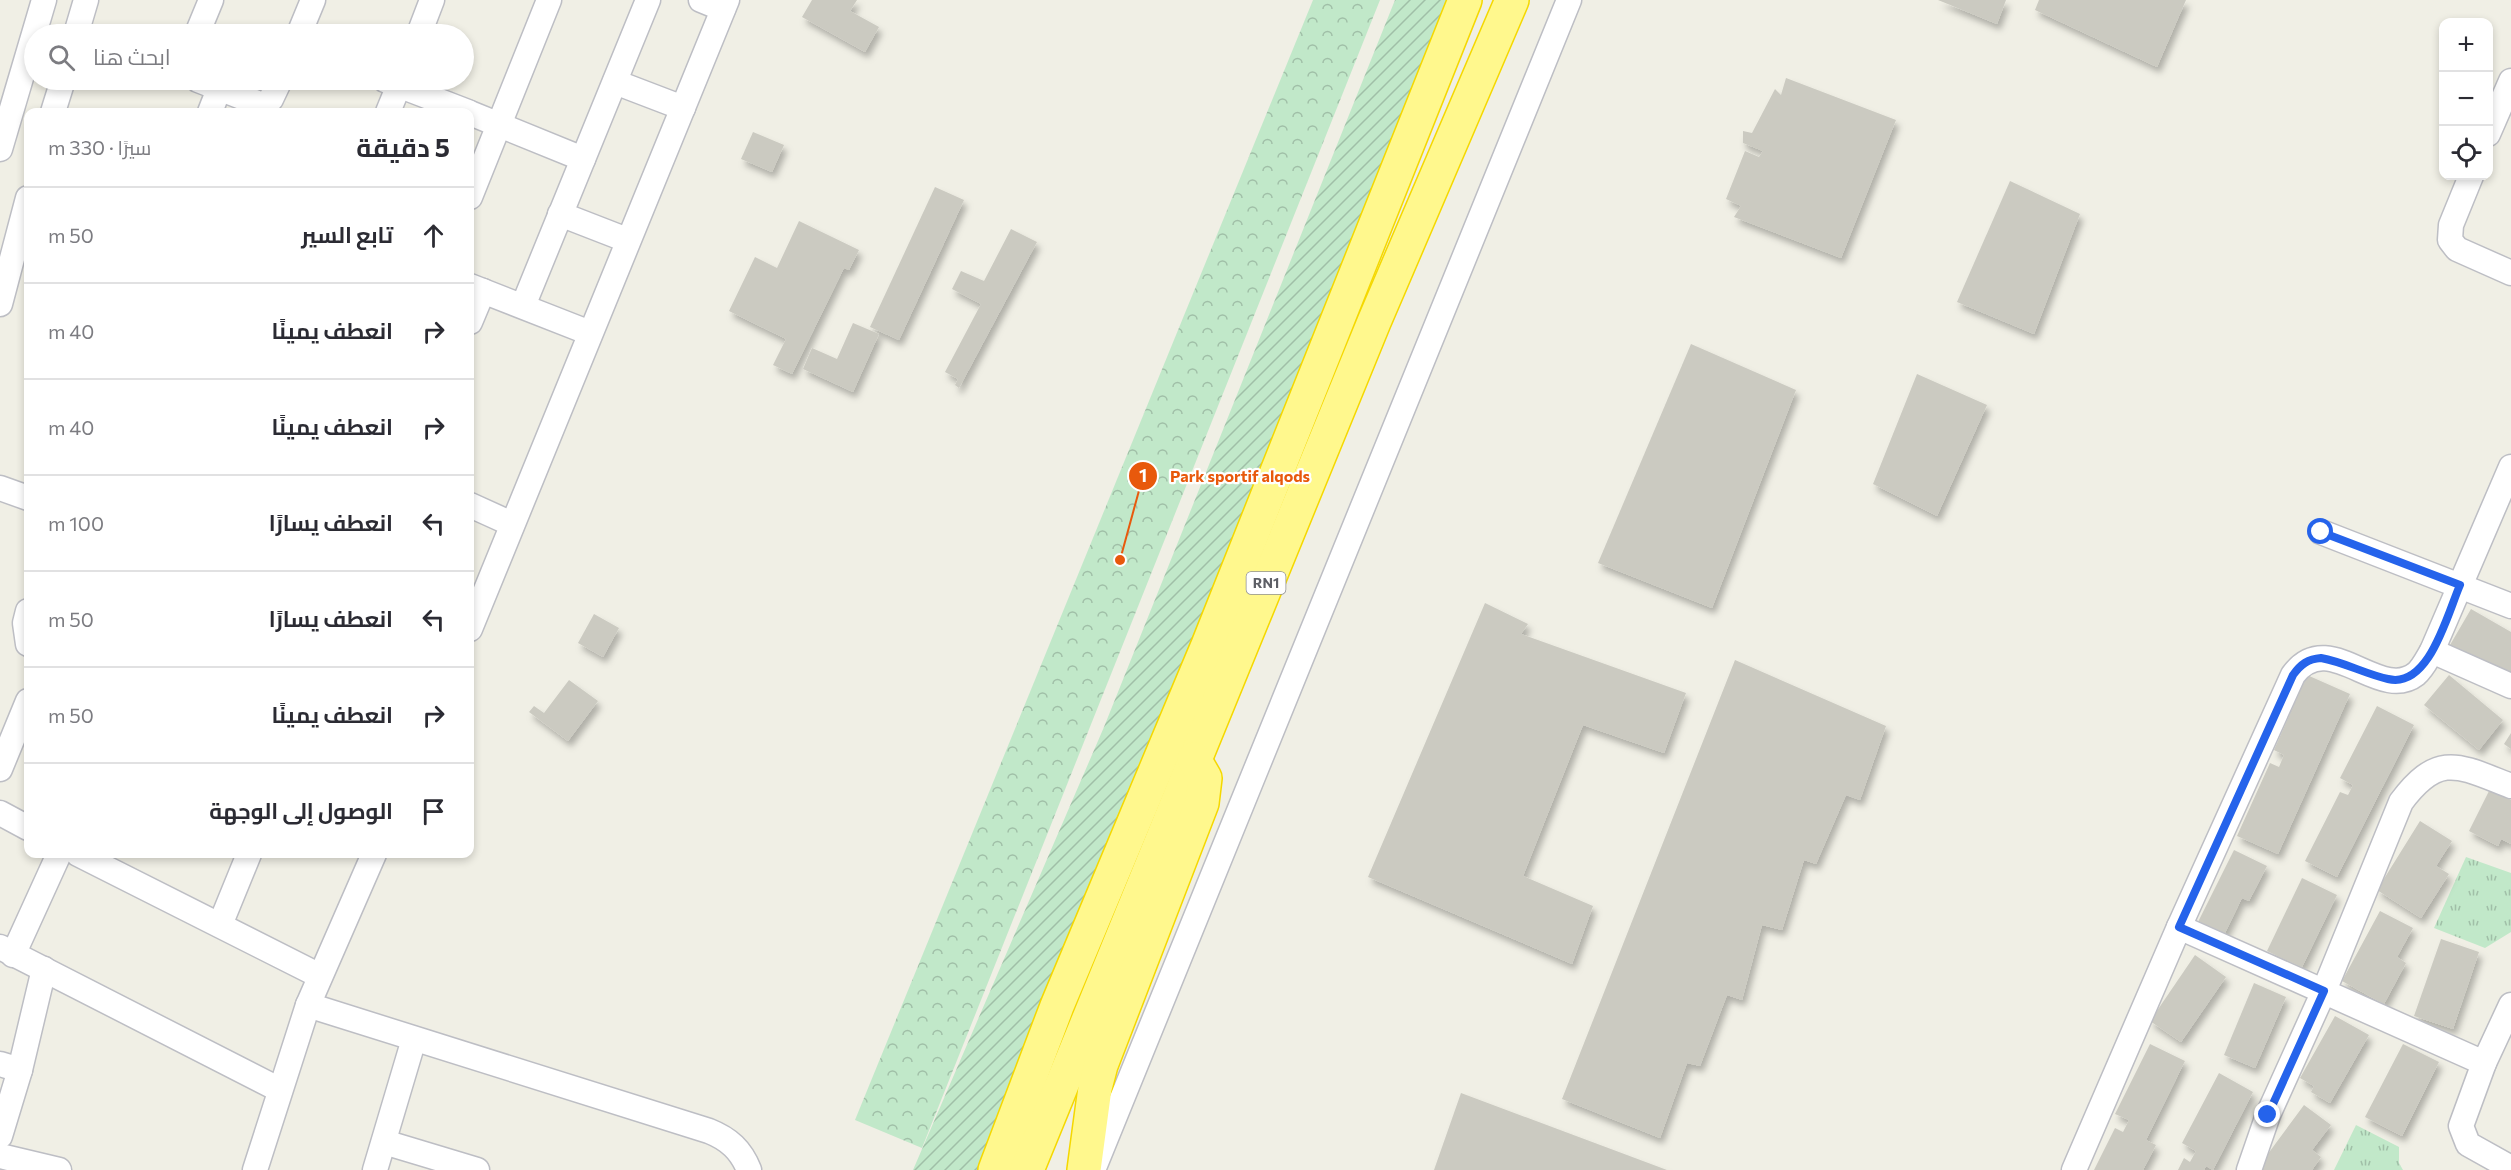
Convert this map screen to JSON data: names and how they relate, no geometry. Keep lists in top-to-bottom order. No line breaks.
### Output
{"streets":{"highway":["RN1"]},"places":["Park sportif alqods"],"page":{"map_buttons":["+","−"],"search":"ابحث هنا","heading":["5 دقيقة","سيرًا · 330 m"],"list":[["تابع السير","50 m"],["انعطف يمينًا","40 m"],["انعطف يمينًا","40 m"],["انعطف يسارًا","100 m"],["انعطف يسارًا","50 m"],["انعطف يمينًا","50 m"],"الوصول إلى الوجهة"]}}
